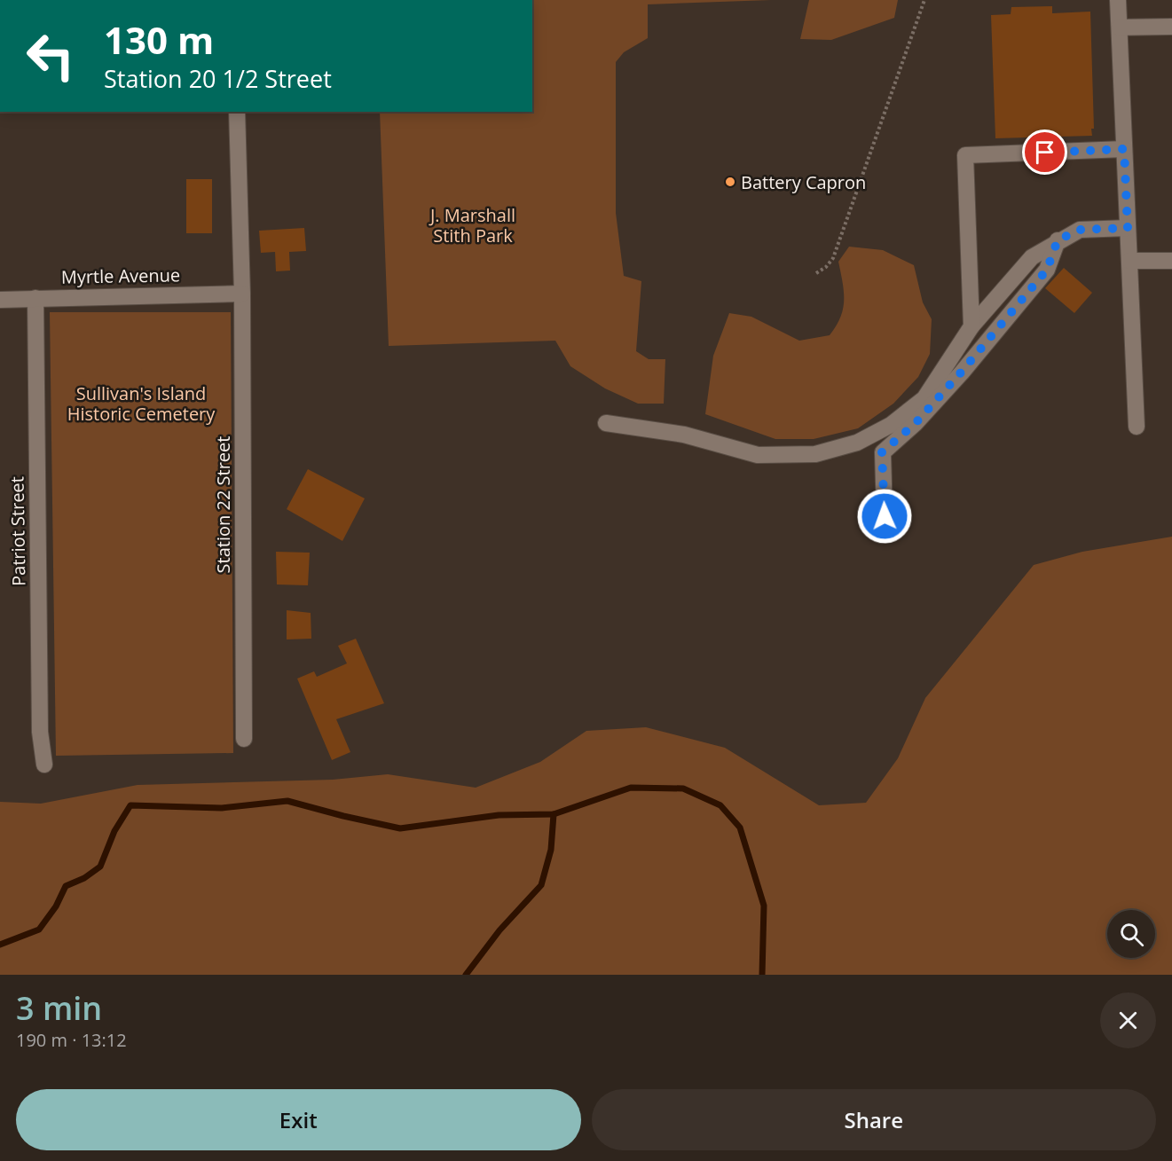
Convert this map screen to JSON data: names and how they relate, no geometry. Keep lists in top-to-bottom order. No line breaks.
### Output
{"streets":{"street":["Myrtle Avenue","Station 22 Street","Patriot Street"]},"crossings":[["Myrtle Avenue","Station 22 Street"],["Myrtle Avenue","Patriot Street"]],"parks":["J. Marshall Stith Park","Sullivan's Island Historic Cemetery"],"places":["Battery Capron"],"page":{"turn":["130 m","Station 20 1/2 Street"],"heading":["3 min","190 m · 13:12"],"buttons":["Exit","Share"]}}
